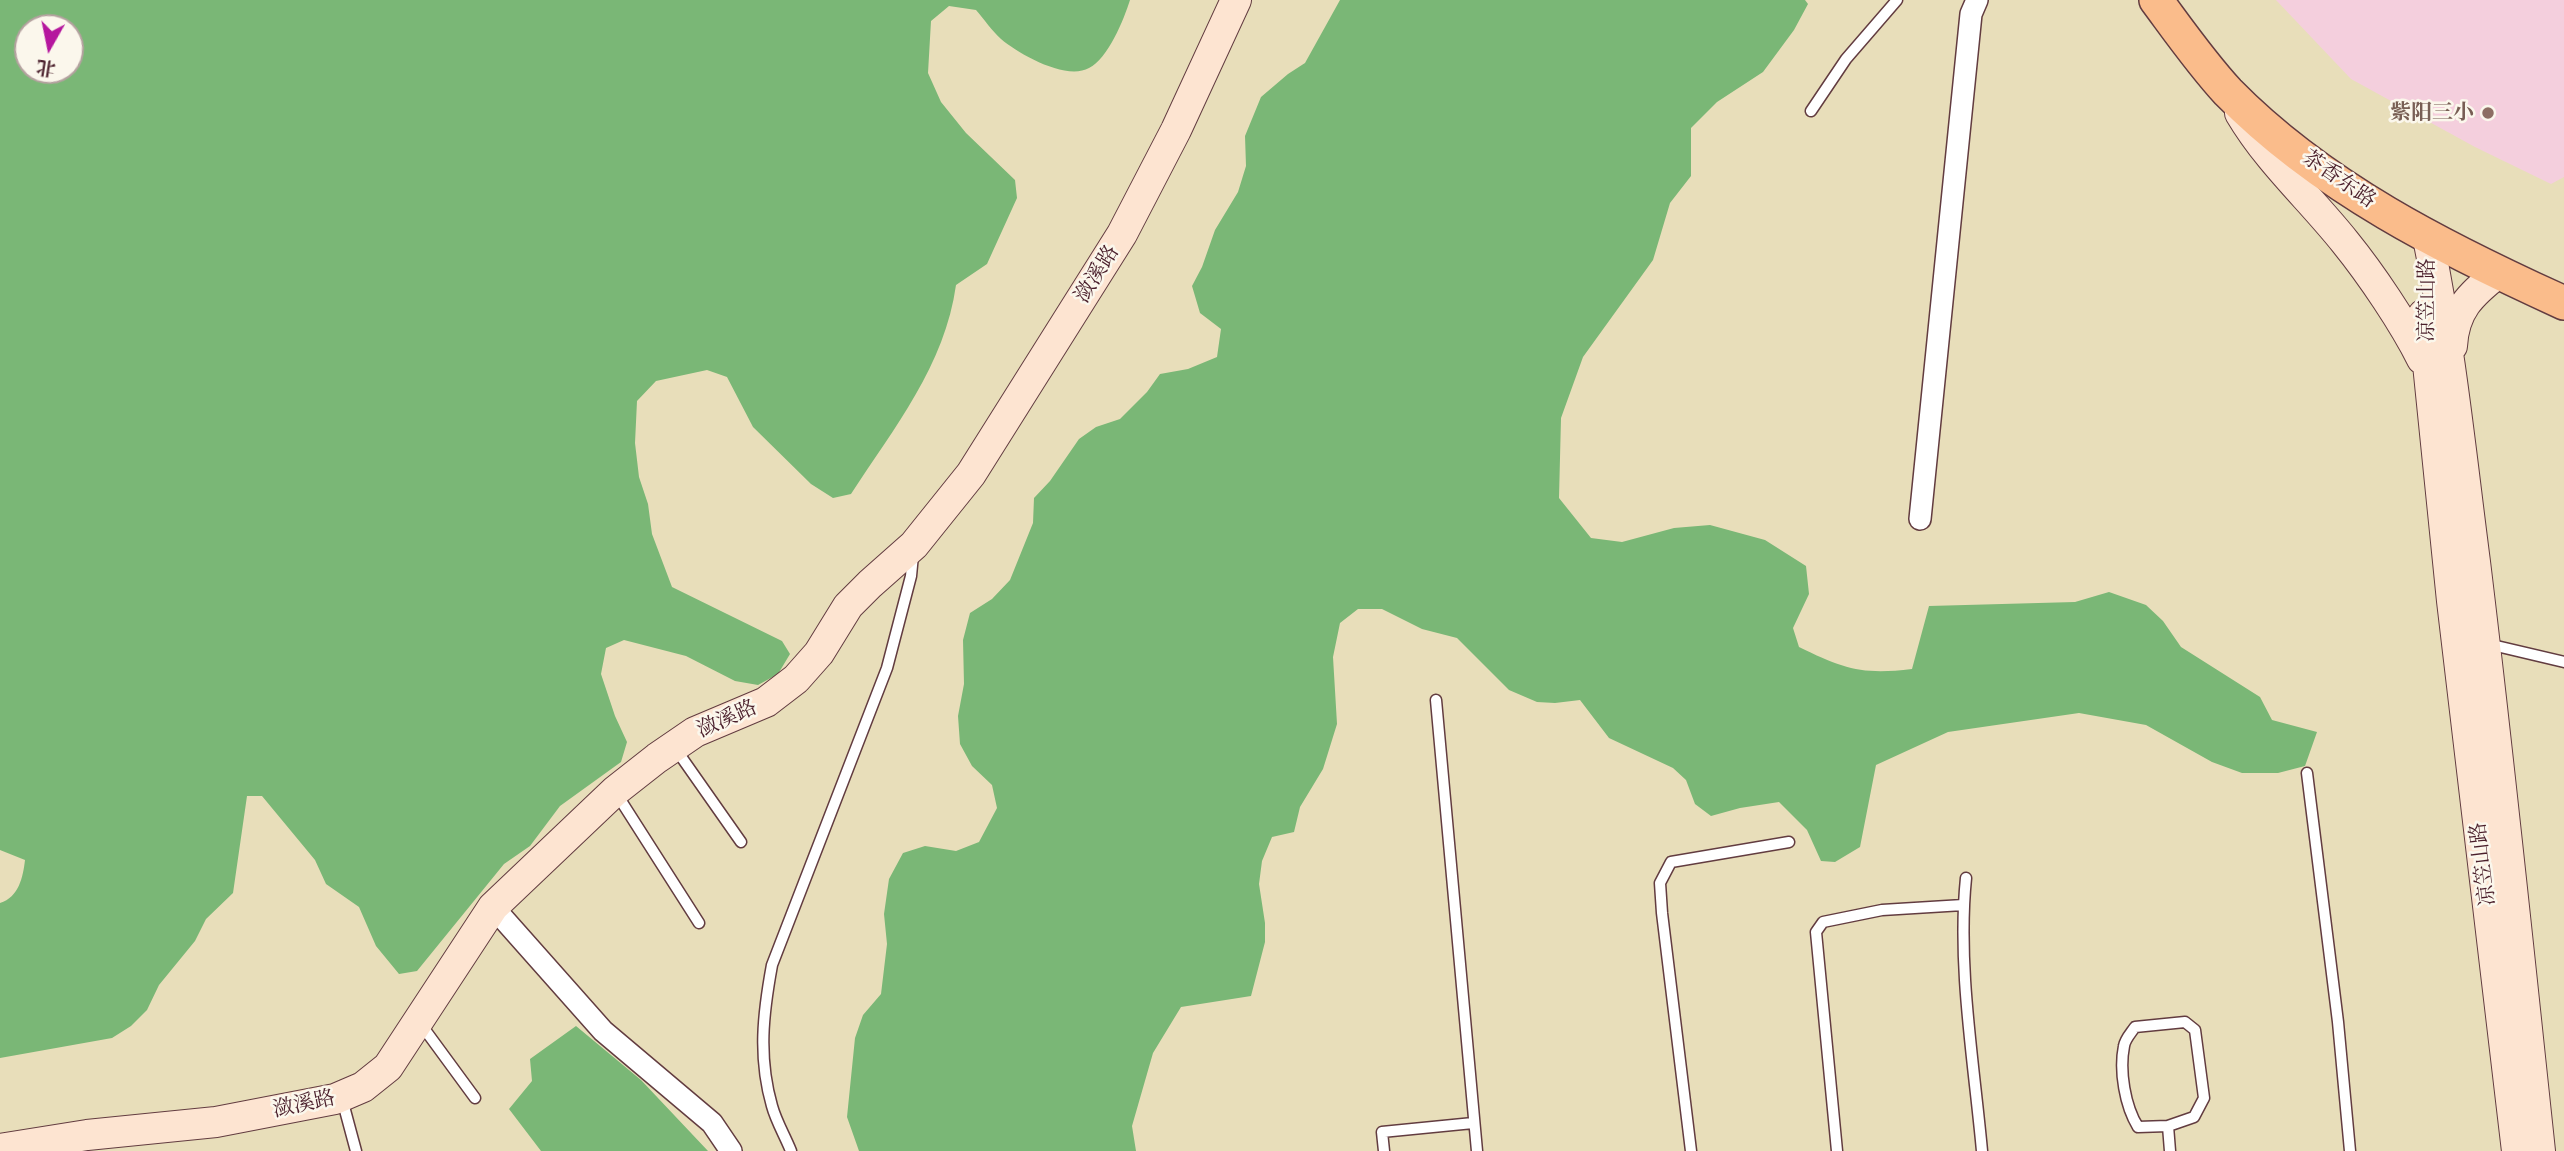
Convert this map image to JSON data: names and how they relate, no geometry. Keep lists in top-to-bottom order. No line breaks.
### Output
{"streets":{"main road":["茶香东路","潋溪路","凉笠山路"]},"crossings":[["茶香东路","凉笠山路"]],"places":["紫阳三小"],"north":"bottom"}
